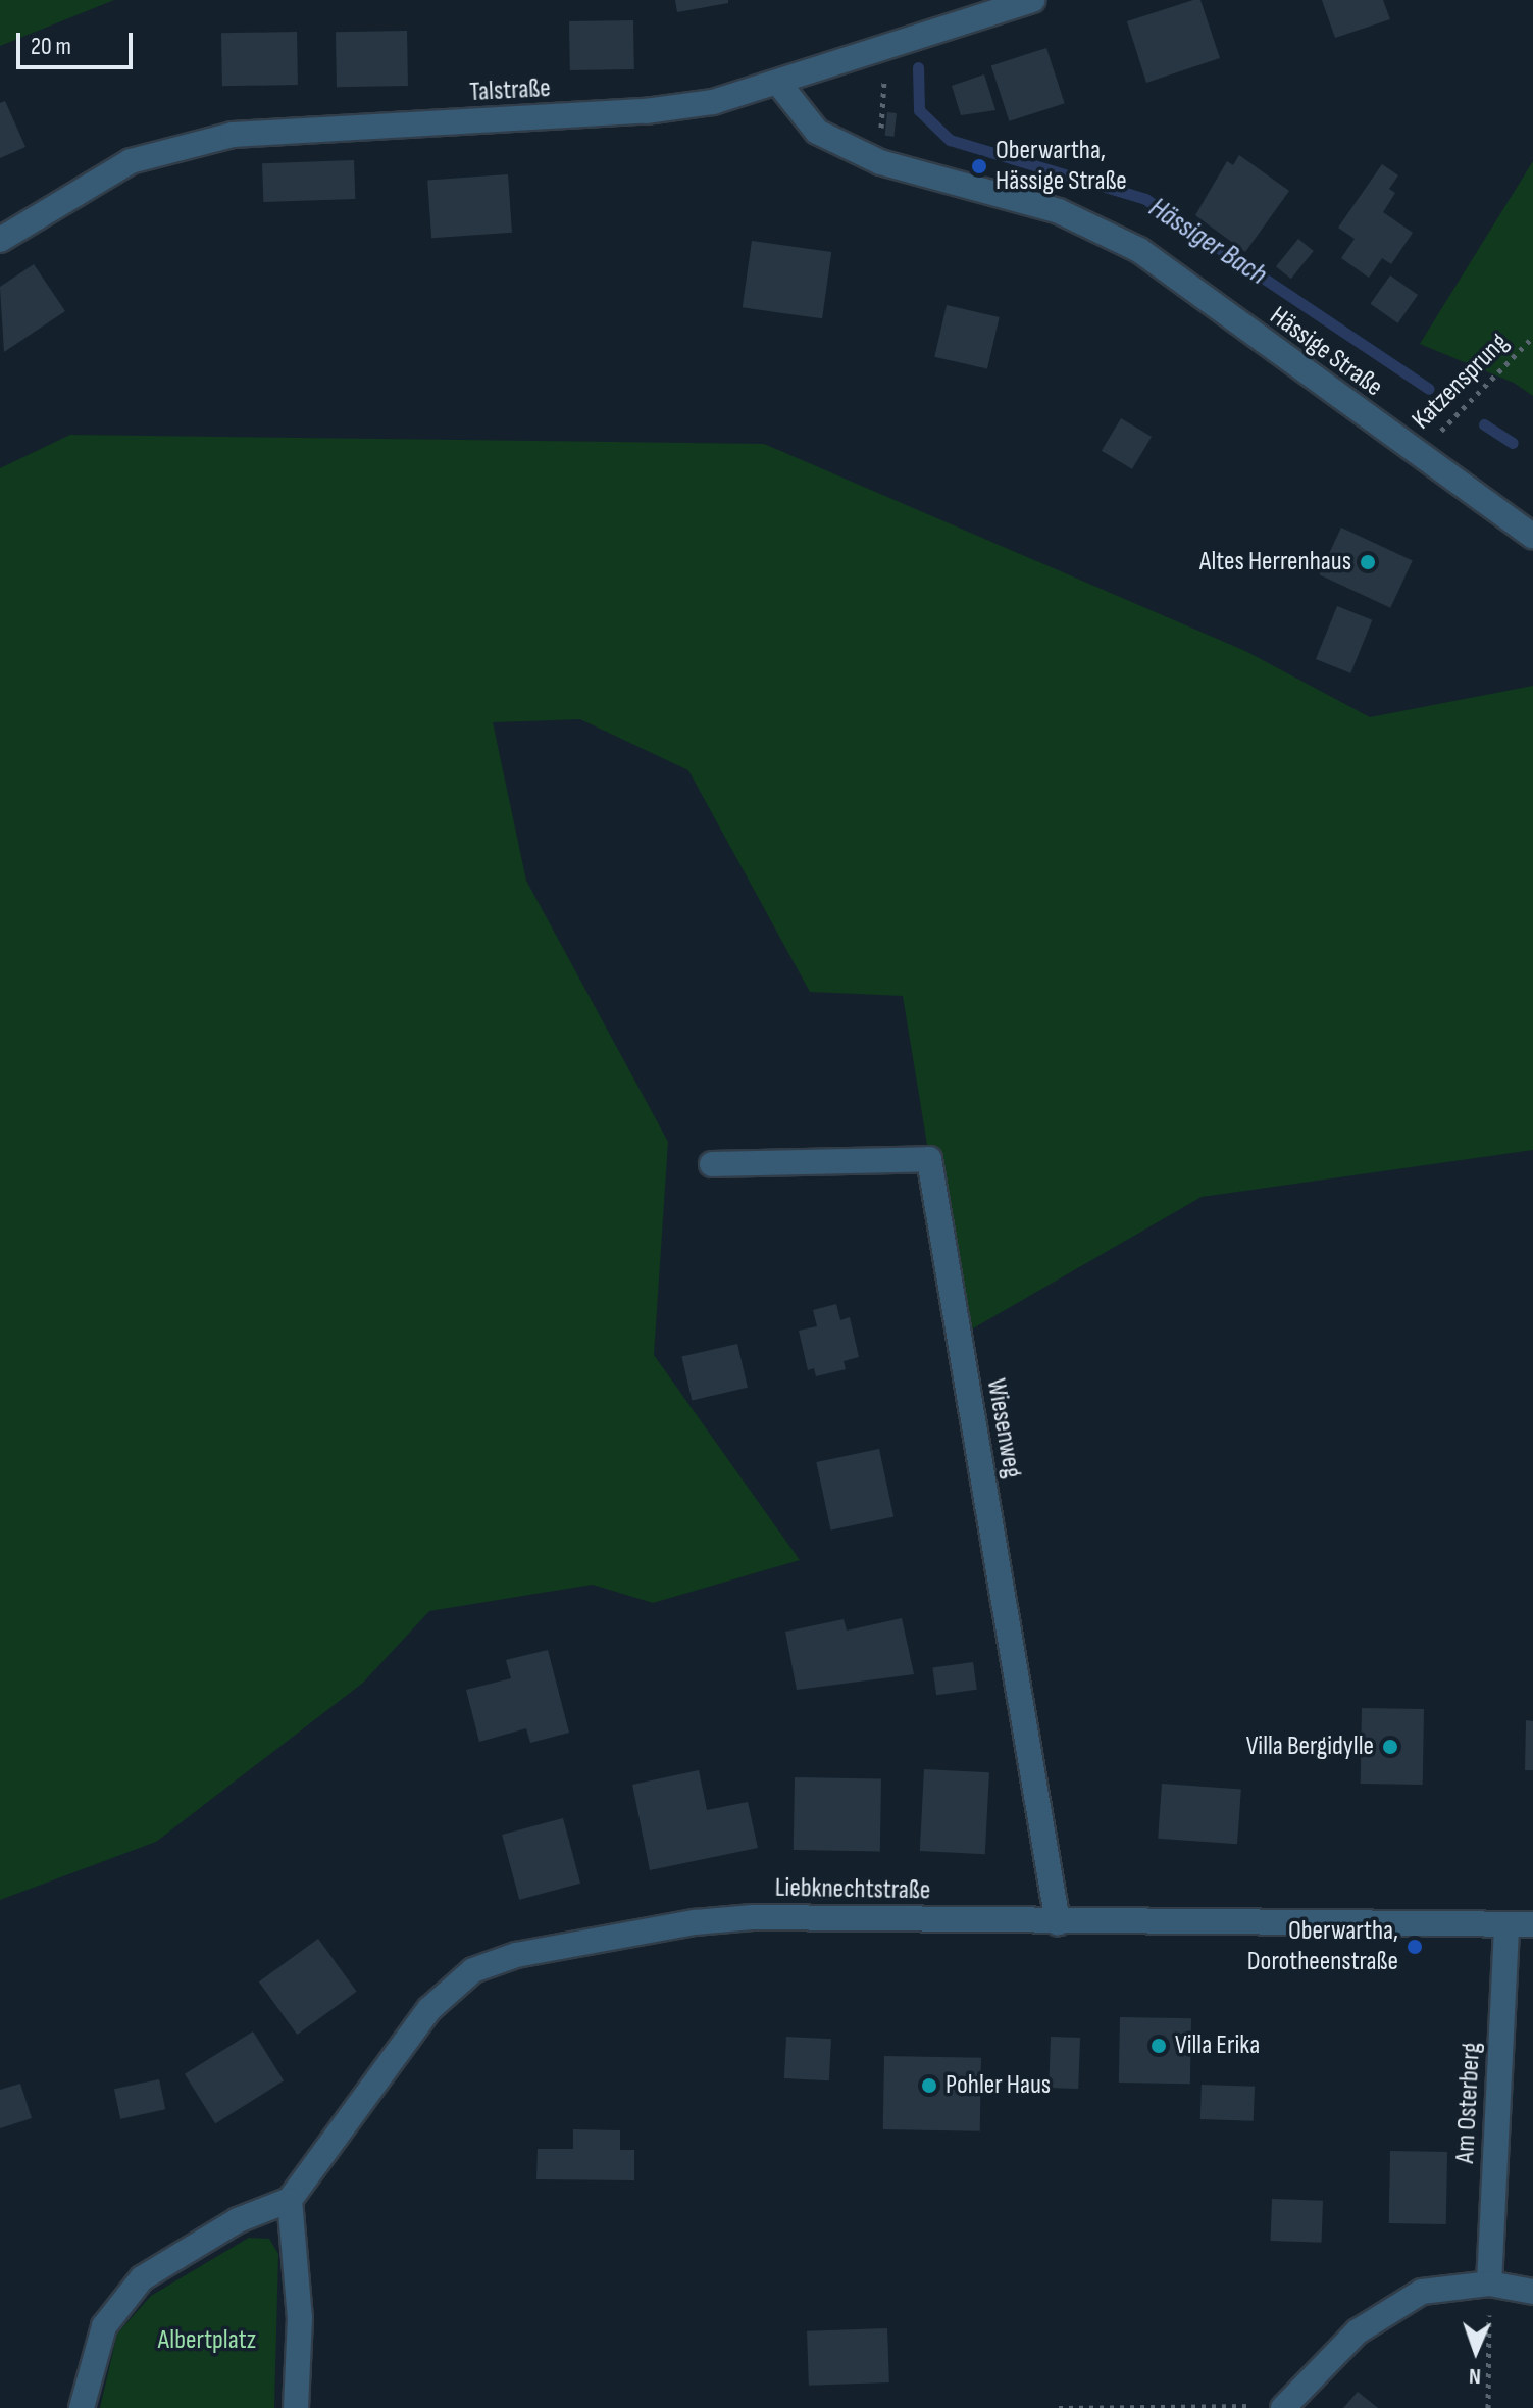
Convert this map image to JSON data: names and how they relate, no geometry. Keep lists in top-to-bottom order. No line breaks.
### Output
{"streets":{"street":["Talstraße","Hässige Straße","Wiesenweg","Liebknechtstraße","Am Osterberg"],"path":["Katzensprung"]},"crossings":[["Talstraße","Hässige Straße"],["Hässige Straße","Katzensprung"],["Wiesenweg","Liebknechtstraße"],["Liebknechtstraße","Am Osterberg"]],"water":["Hässiger Bach"],"parks":["Albertplatz"],"places":["Oberwartha, Hässige Straße","Altes Herrenhaus","Villa Bergidylle","Oberwartha, Dorotheenstraße","Villa Erika","Pohler Haus"],"scale_bar":"20 m","north":"bottom"}
